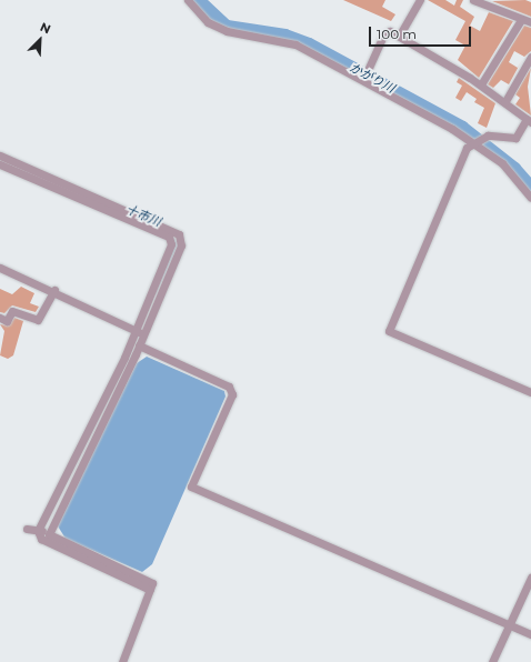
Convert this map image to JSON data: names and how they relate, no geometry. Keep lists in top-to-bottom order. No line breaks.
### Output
{"water":["かがり川","十市川"],"scale_bar":"100 m","north":"top right"}
